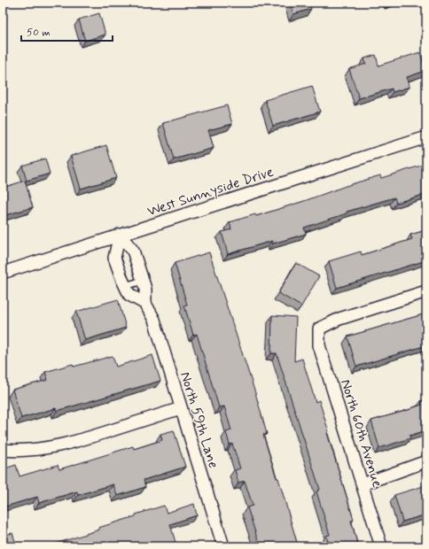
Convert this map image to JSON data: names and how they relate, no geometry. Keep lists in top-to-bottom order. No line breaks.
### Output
{"streets":{"street":["West Sunnyside Drive","North 59th Lane","North 60th Avenue"]},"crossings":[["West Sunnyside Drive","North 59th Lane"]],"scale_bar":"50 m"}
